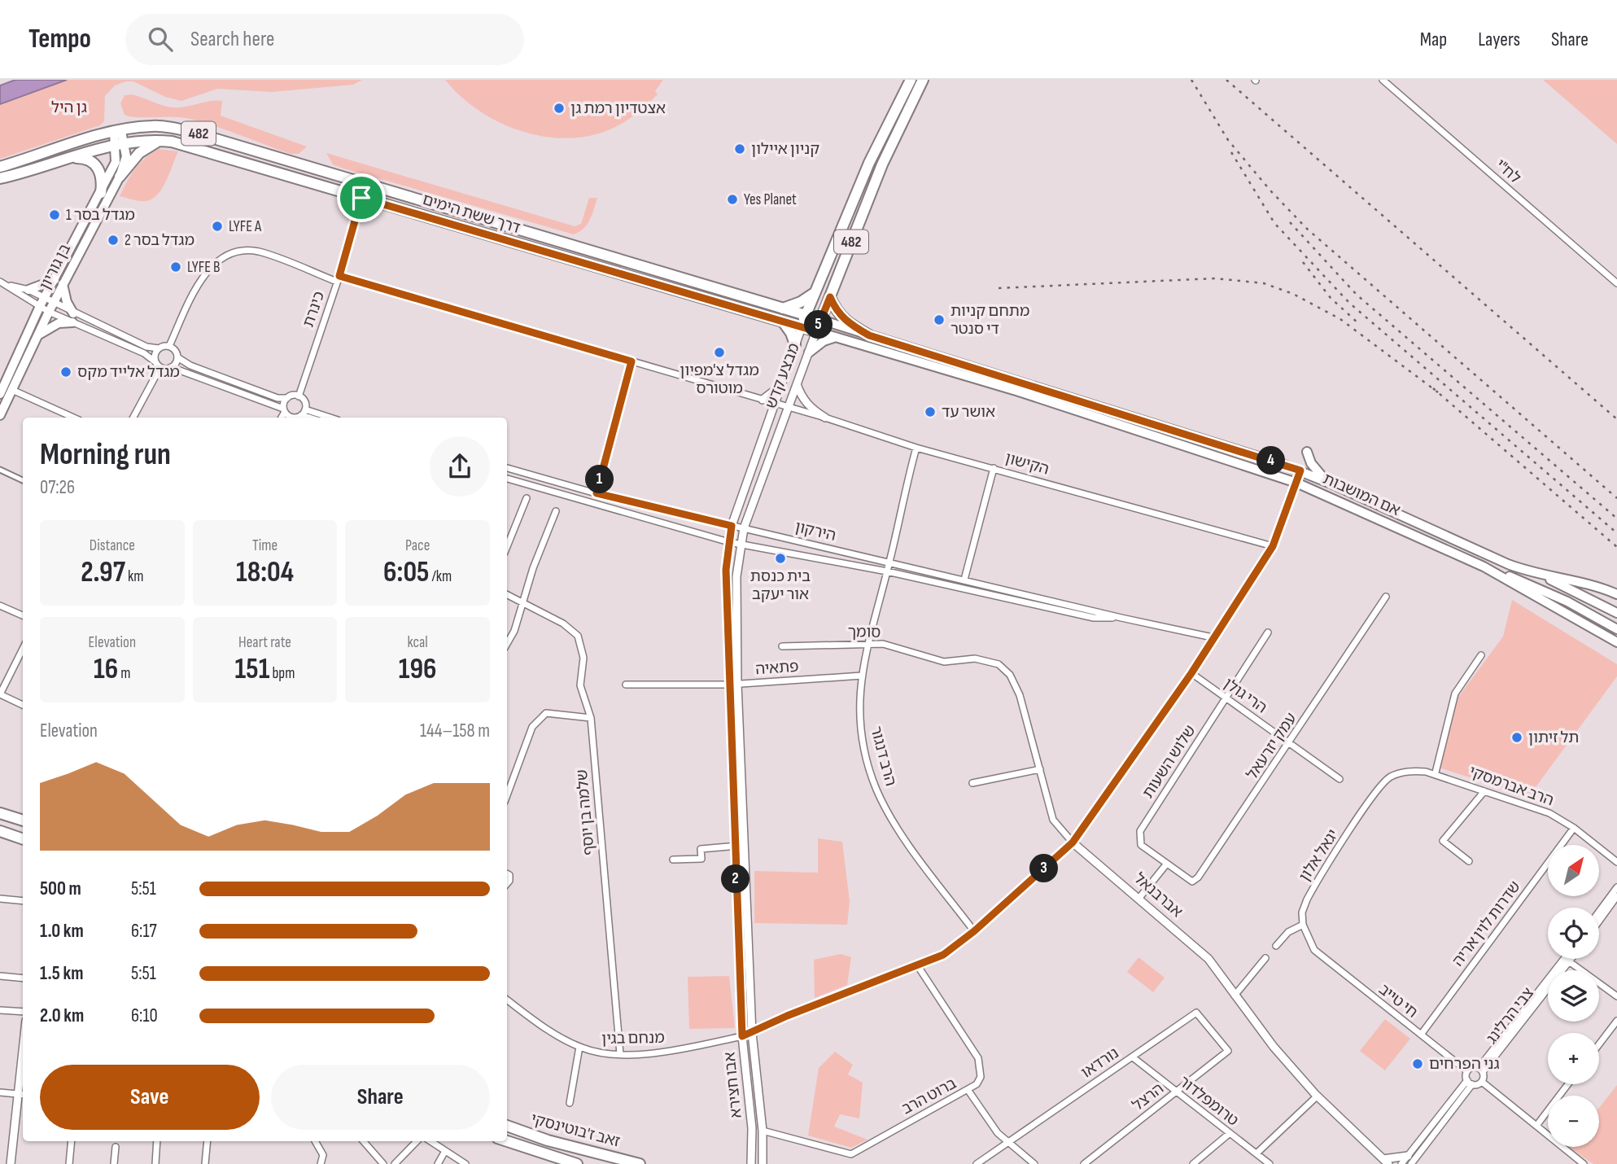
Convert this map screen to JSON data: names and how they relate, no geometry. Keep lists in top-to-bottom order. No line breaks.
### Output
{"streets":{"main road":["482","דרך ששת הימים","בן גוריון","מבצע קדש","אם המושבות","זאב ז'בוטינסקי"],"street":["לח\"י","כינרת","הקישון","הירקון","סומך","פתאיה","הרי גולן","עמק יזרעאל","הרב דנגור","שלוש השעות","הרב אברמסקי","שלמה בן יוסף","יגאל אלון","אברבנאל","שדרות לוין אריה","חי טייב","צבי הרלינג","מנחם בגין","נורדאו","אבו חצירא","ברוט הרב","הרצל","טרומפלדור"]},"crossings":[["482","דרך ששת הימים"],["482","בן גוריון"],["דרך ששת הימים","בן גוריון"],["דרך ששת הימים","כינרת"],["דרך ששת הימים","מבצע קדש"],["דרך ששת הימים","אם המושבות"],["כינרת","הקישון"],["מבצע קדש","הקישון"],["מבצע קדש","אם המושבות"],["מבצע קדש","הירקון"],["מבצע קדש","פתאיה"],["מבצע קדש","אבו חצירא"],["מבצע קדש","ברוט הרב"],["הקישון","הרב דנגור"],["הירקון","הרב דנגור"],["הירקון","אבו חצירא"],["סומך","הרב דנגור"],["סומך","אברבנאל"],["פתאיה","הרב דנגור"],["פתאיה","אבו חצירא"],["הרי גולן","עמק יזרעאל"],["הרי גולן","שלוש השעות"],["עמק יזרעאל","שלוש השעות"],["הרב אברמסקי","יגאל אלון"],["הרב אברמסקי","שדרות לוין אריה"],["שלמה בן יוסף","מנחם בגין"],["יגאל אלון","חי טייב"],["שדרות לוין אריה","חי טייב"],["מנחם בגין","אבו חצירא"],["נורדאו","הרצל"],["נורדאו","טרומפלדור"],["הרצל","טרומפלדור"]],"parks":["גן היל"],"places":["אצטדיון רמת גן","קניון איילון","Yes Planet","מגדל בסר 1","LYFE A","מגדל בסר 2","LYFE B","מתחם קניות די סנטר","מגדל צ'מפיון מוטורס","מגדל אלייד מקס","אושר עד","בית כנסת אור יעקב","תל זיתון","גני הפרחים"],"north":"top right","page":{"header":"Tempo","search":"Search here","nav":["Map","Layers","Share"],"pins":["5","4","1","3","2"],"heading":["Morning run","07:26"],"stats":[["Distance","2.97 km"],["Time","18:04"],["Pace","6:05 /km"],["Elevation","16 m"],["Heart rate","151 bpm"],["kcal","196"]],"chart":["Elevation","144–158 m"],"map_buttons":["+","−"],"list":[{"name":"500 m","note":"5:51"},{"name":"1.0 km","note":"6:17"},{"name":"1.5 km","note":"5:51"},{"name":"2.0 km","note":"6:10"}],"buttons":["Save","Share"]}}
